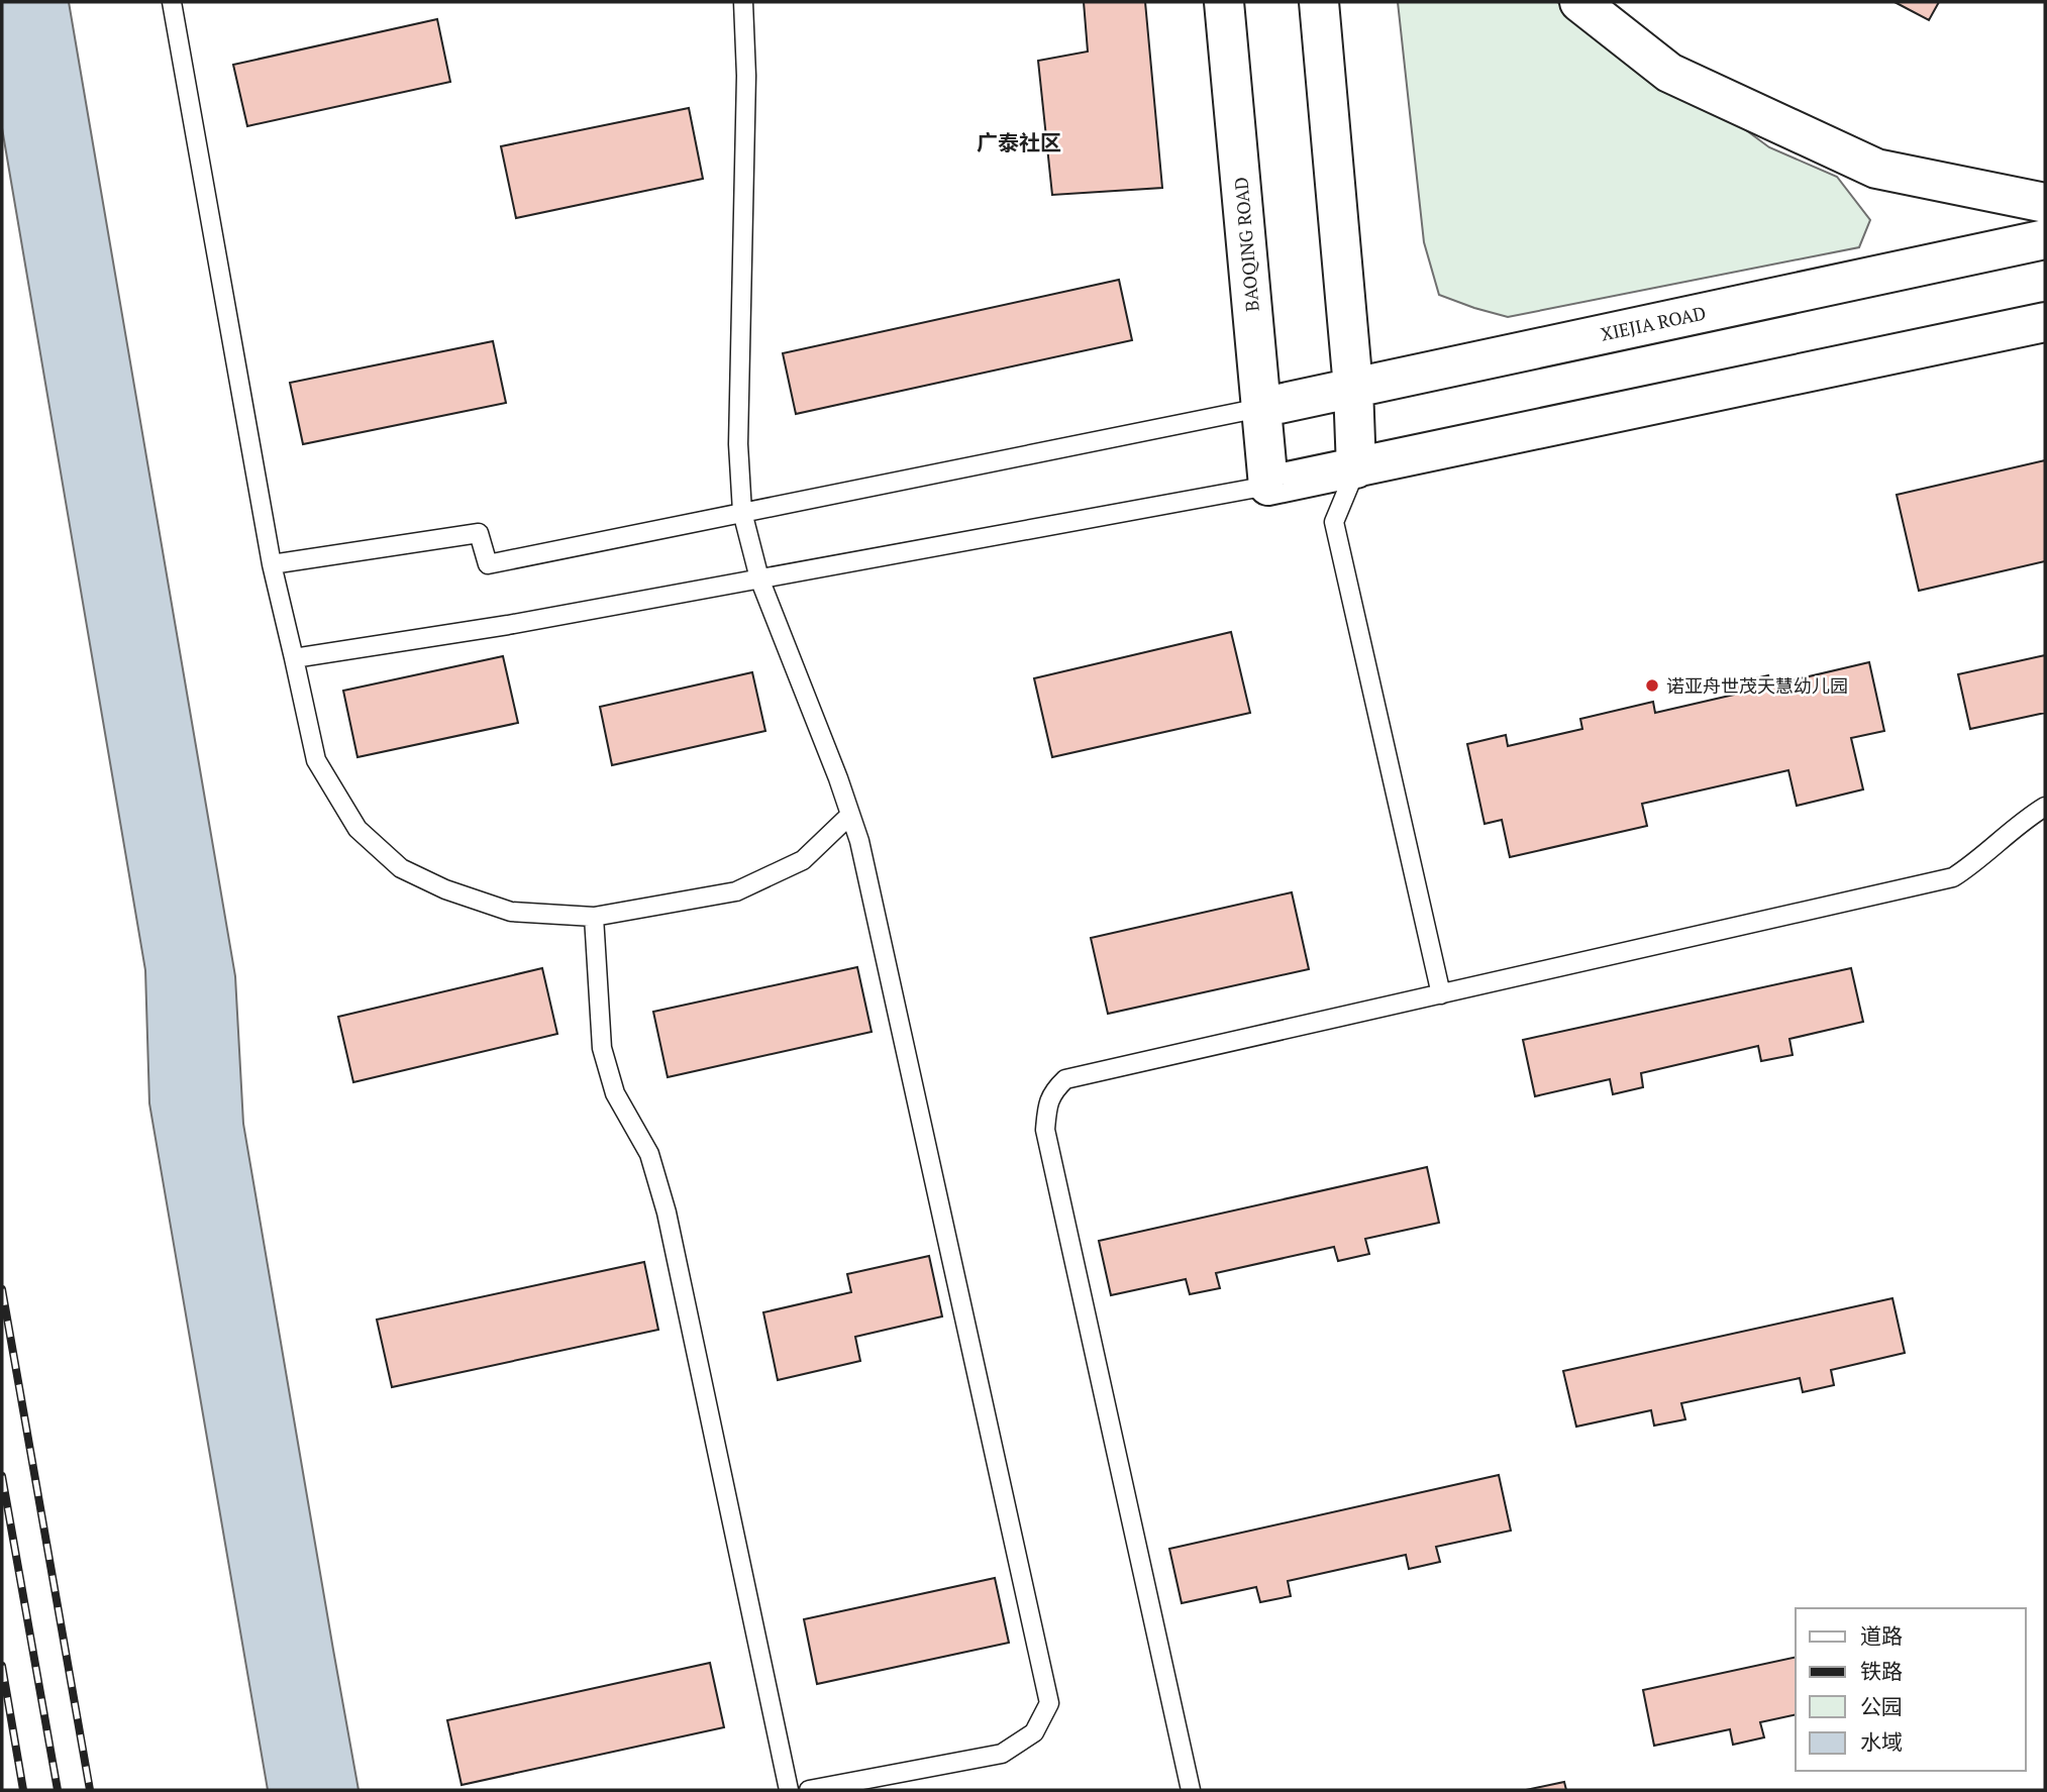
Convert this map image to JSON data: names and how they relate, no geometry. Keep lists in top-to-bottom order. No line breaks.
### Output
{"streets":{"main road":["BAOQING ROAD","XIEJIA ROAD"]},"crossings":[["BAOQING ROAD","XIEJIA ROAD"]],"districts":["广泰社区"],"places":["诺亚舟世茂天慧幼儿园"],"legend":["道路","铁路","公园","水域"]}
